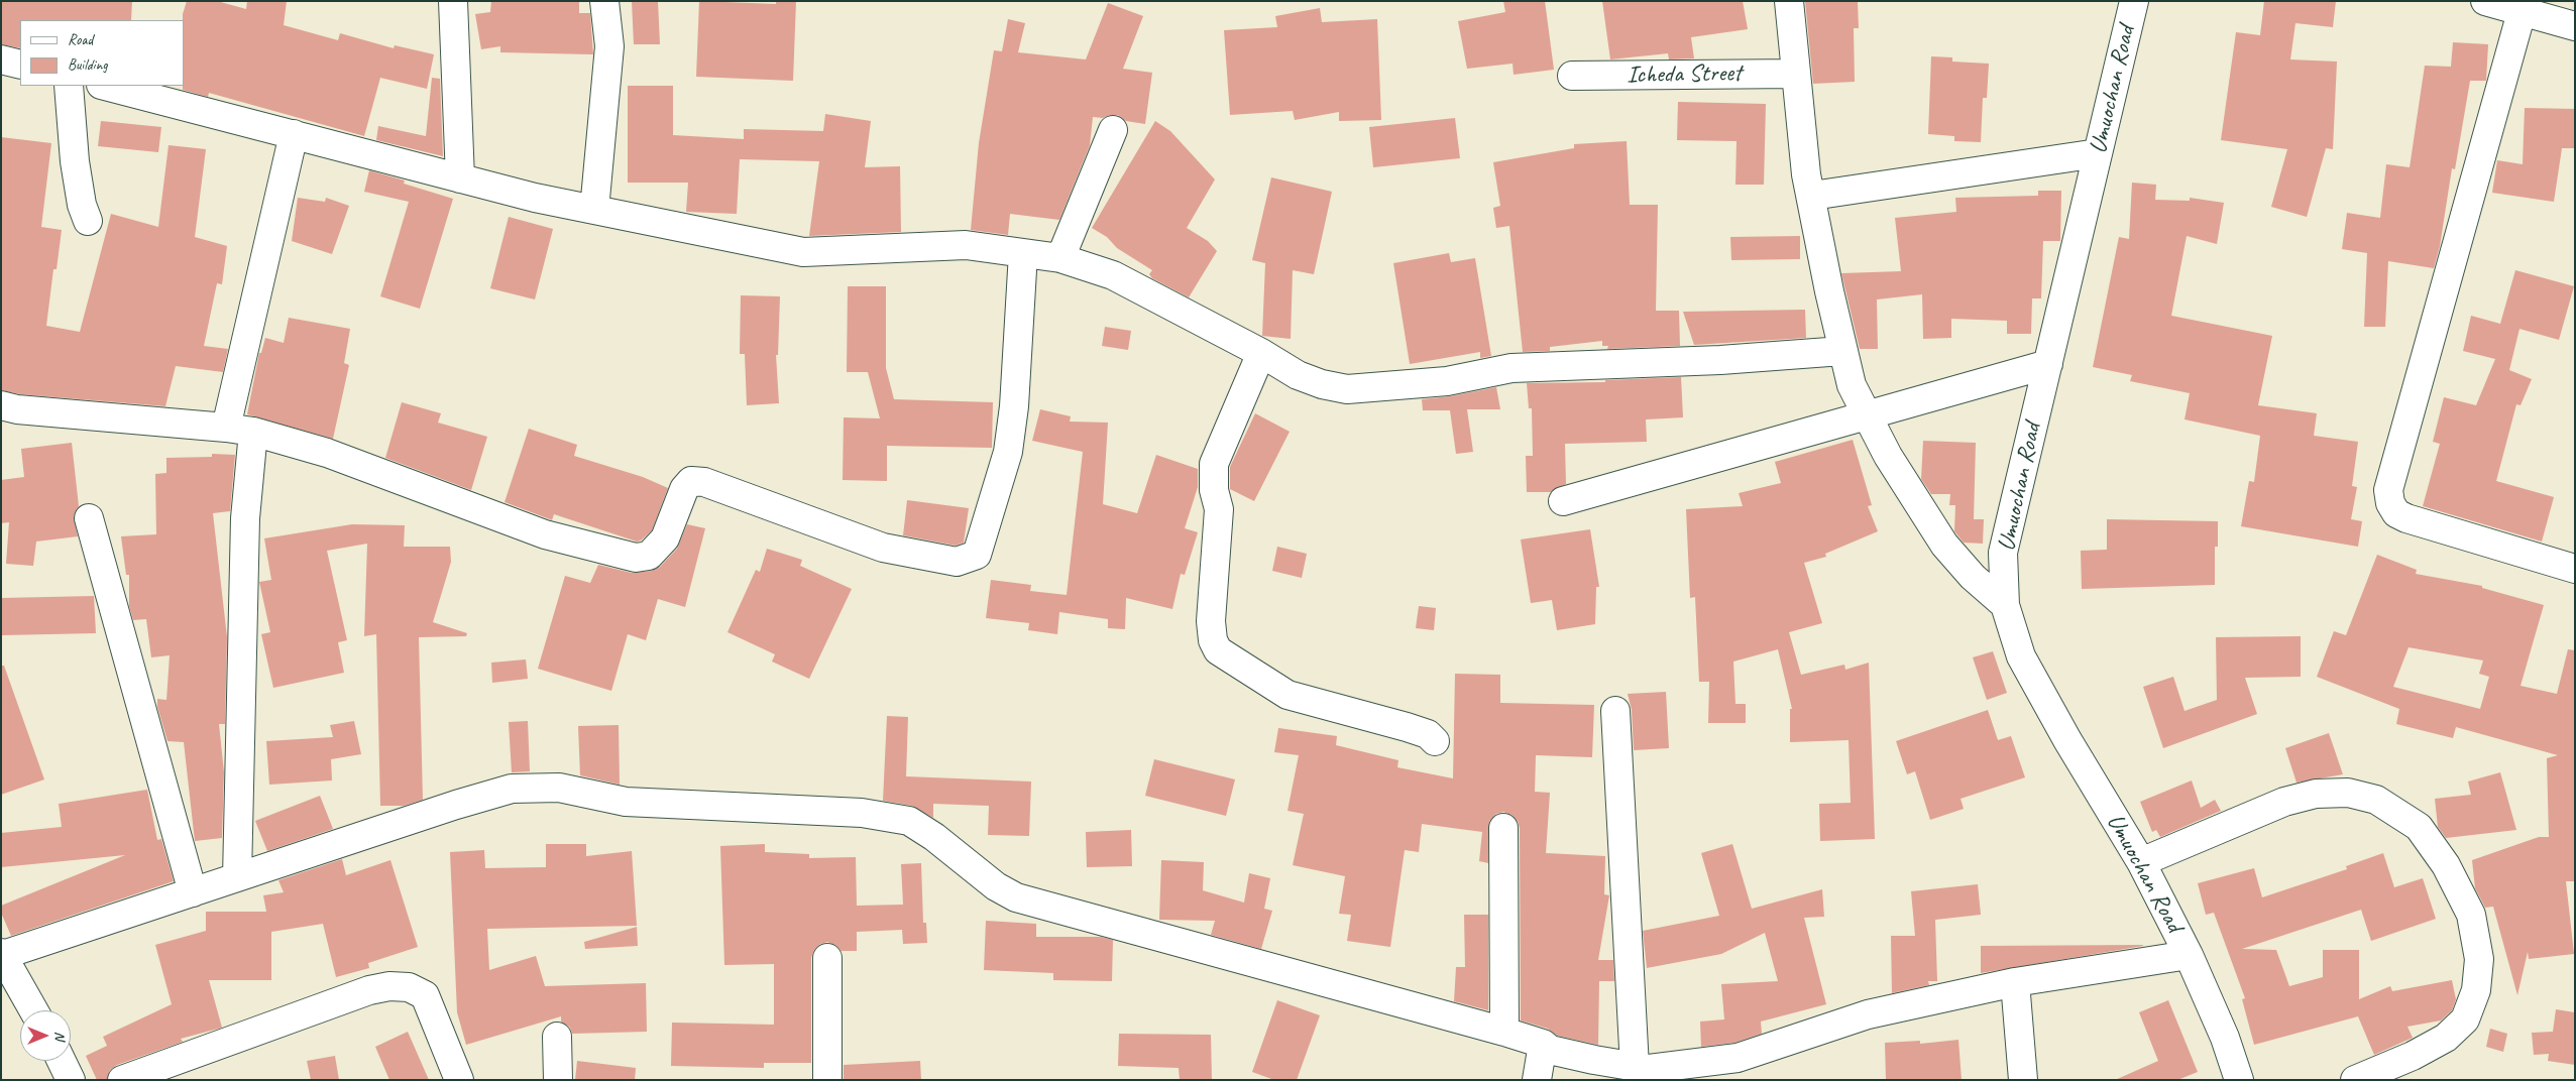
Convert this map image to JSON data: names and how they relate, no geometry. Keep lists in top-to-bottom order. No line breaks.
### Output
{"streets":{"street":["Icheda Street","Umuochan Road"]},"legend":["Road","Building"],"north":"right"}
